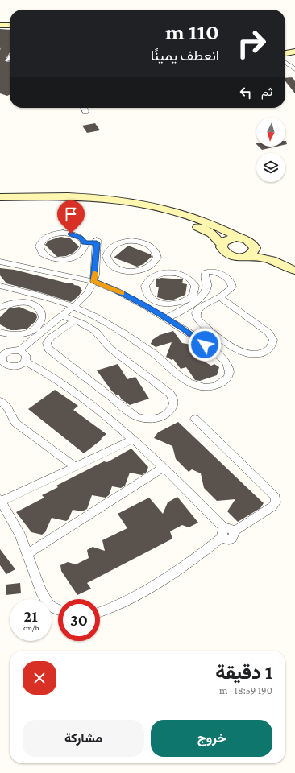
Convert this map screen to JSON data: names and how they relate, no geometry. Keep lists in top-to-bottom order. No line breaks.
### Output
{"north":"bottom","page":{"turn":["110 m","انعطف يمينًا"],"then":"ثم","speed":"21 km/h","limit":"30","heading":["1 دقيقة","190 m · 18:59"],"buttons":["خروج","مشاركة"]}}
